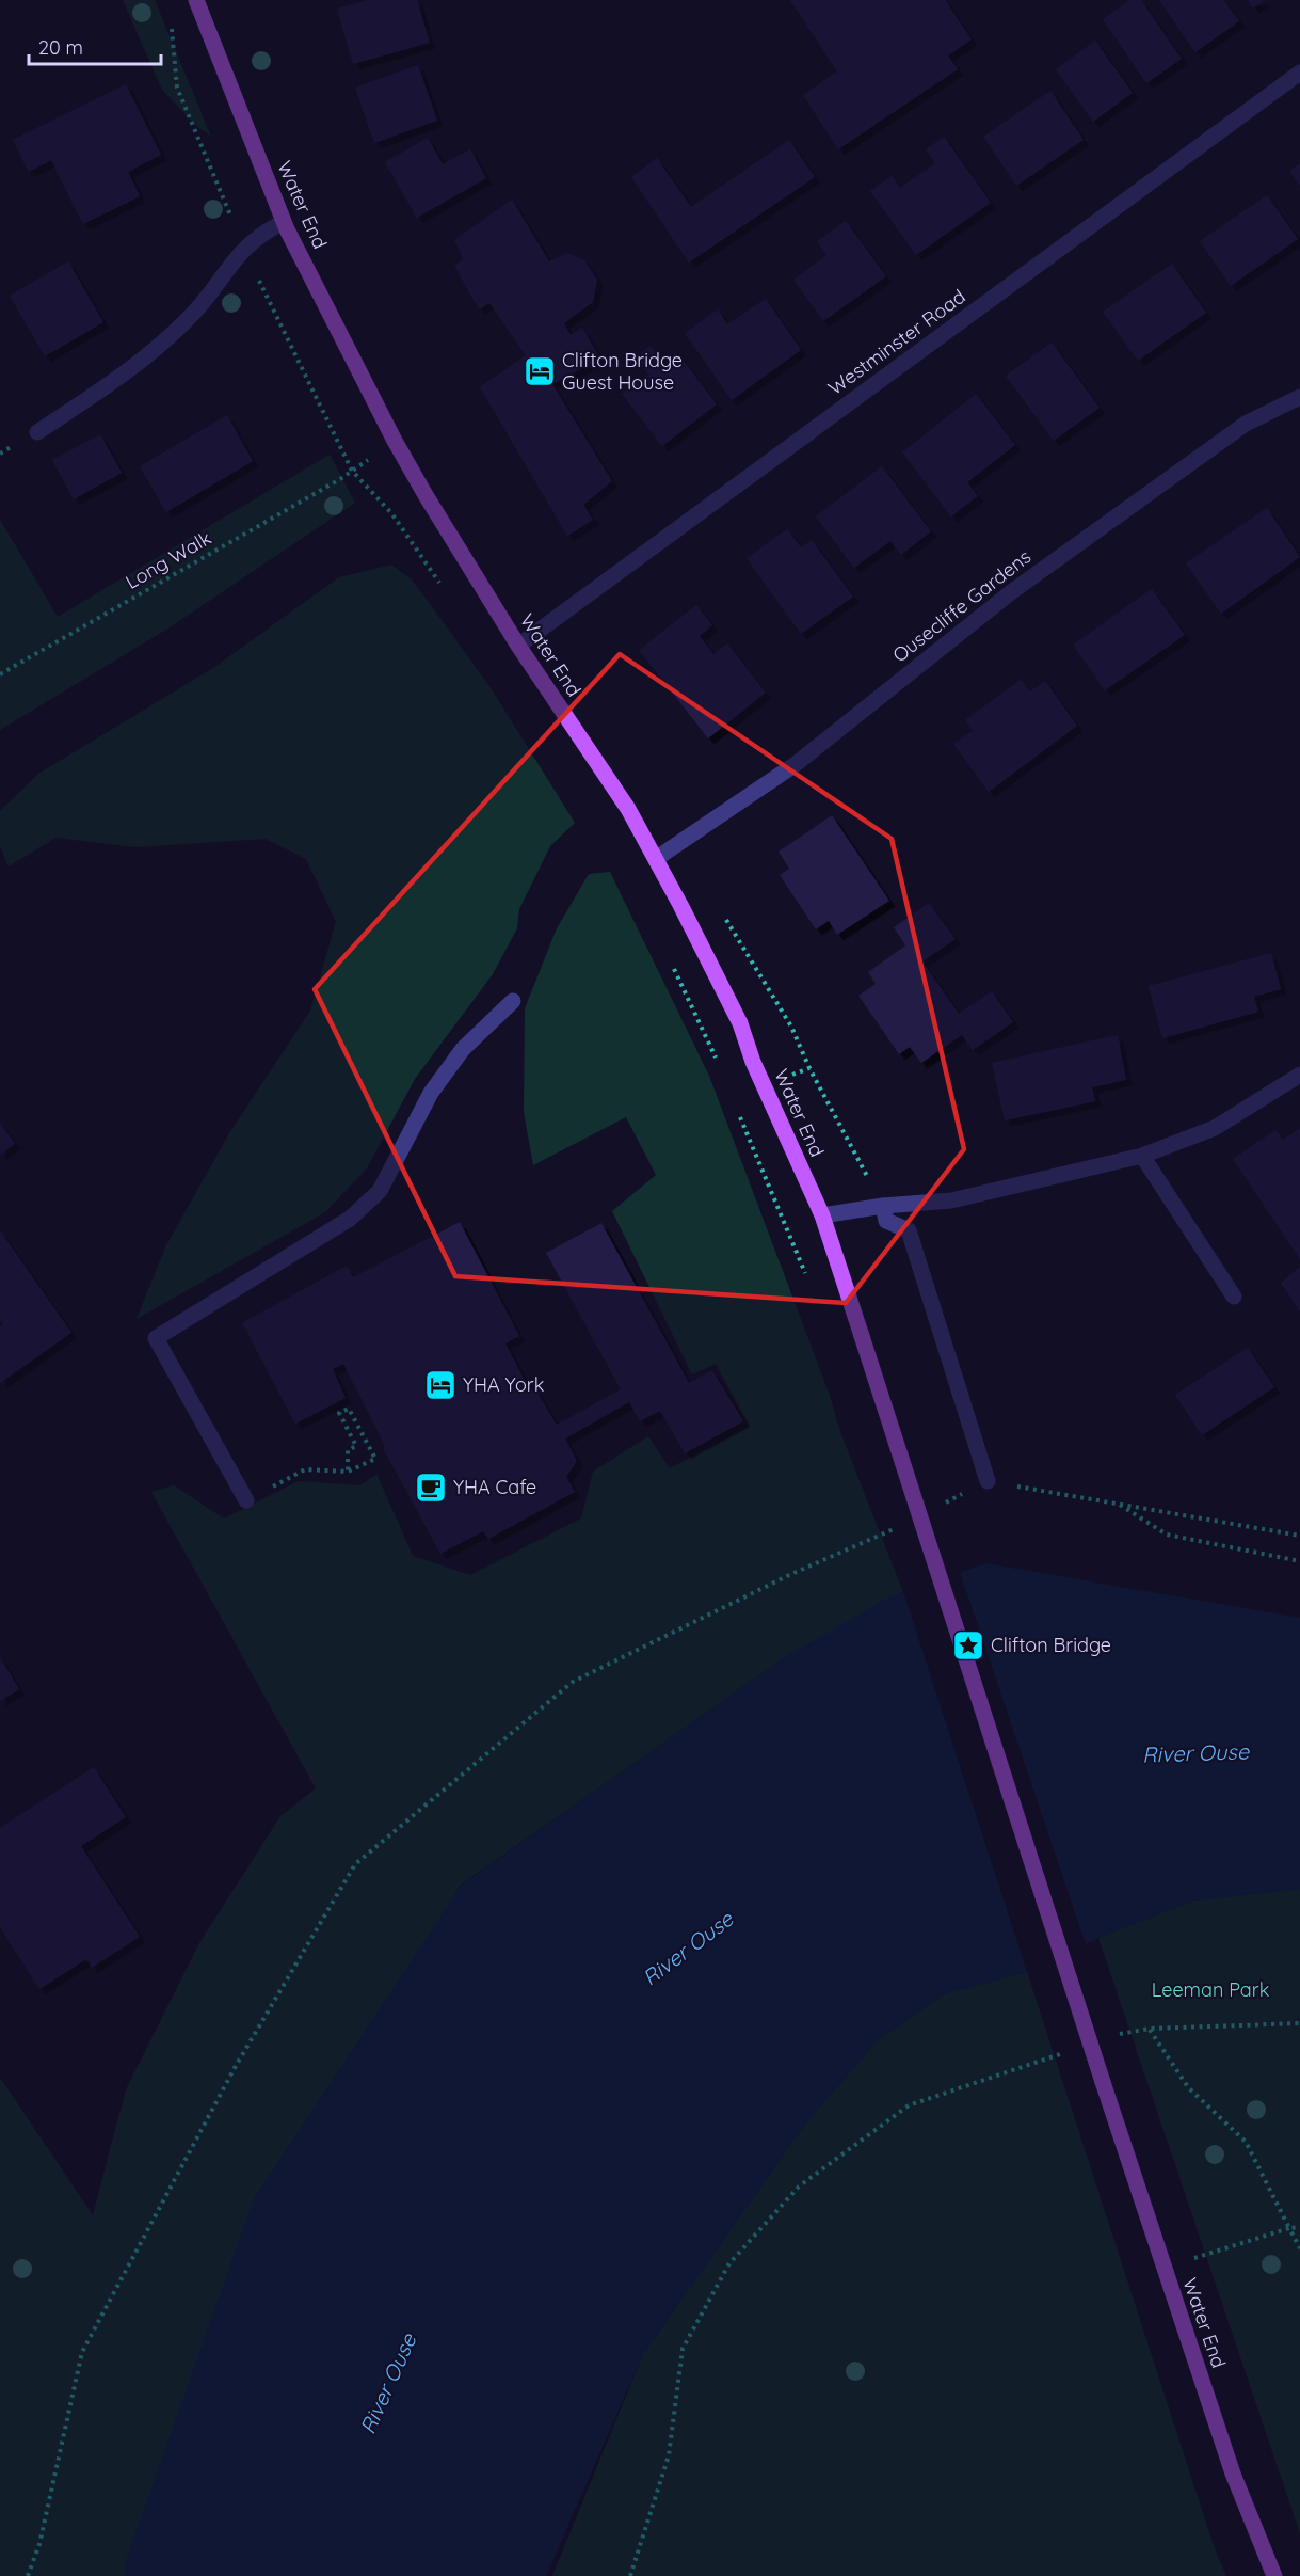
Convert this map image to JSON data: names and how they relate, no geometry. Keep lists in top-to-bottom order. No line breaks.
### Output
{"streets":{"main road":["Water End"],"street":["Westminster Road","Ousecliffe Gardens"],"path":["Long Walk"]},"crossings":[["Water End","Westminster Road"],["Water End","Ousecliffe Gardens"]],"water":["River Ouse"],"parks":["Leeman Park"],"places":{"hotel":["Clifton Bridge Guest House","YHA York"],"cafe":["YHA Cafe"],"place":["Clifton Bridge"]},"scale_bar":"20 m"}
